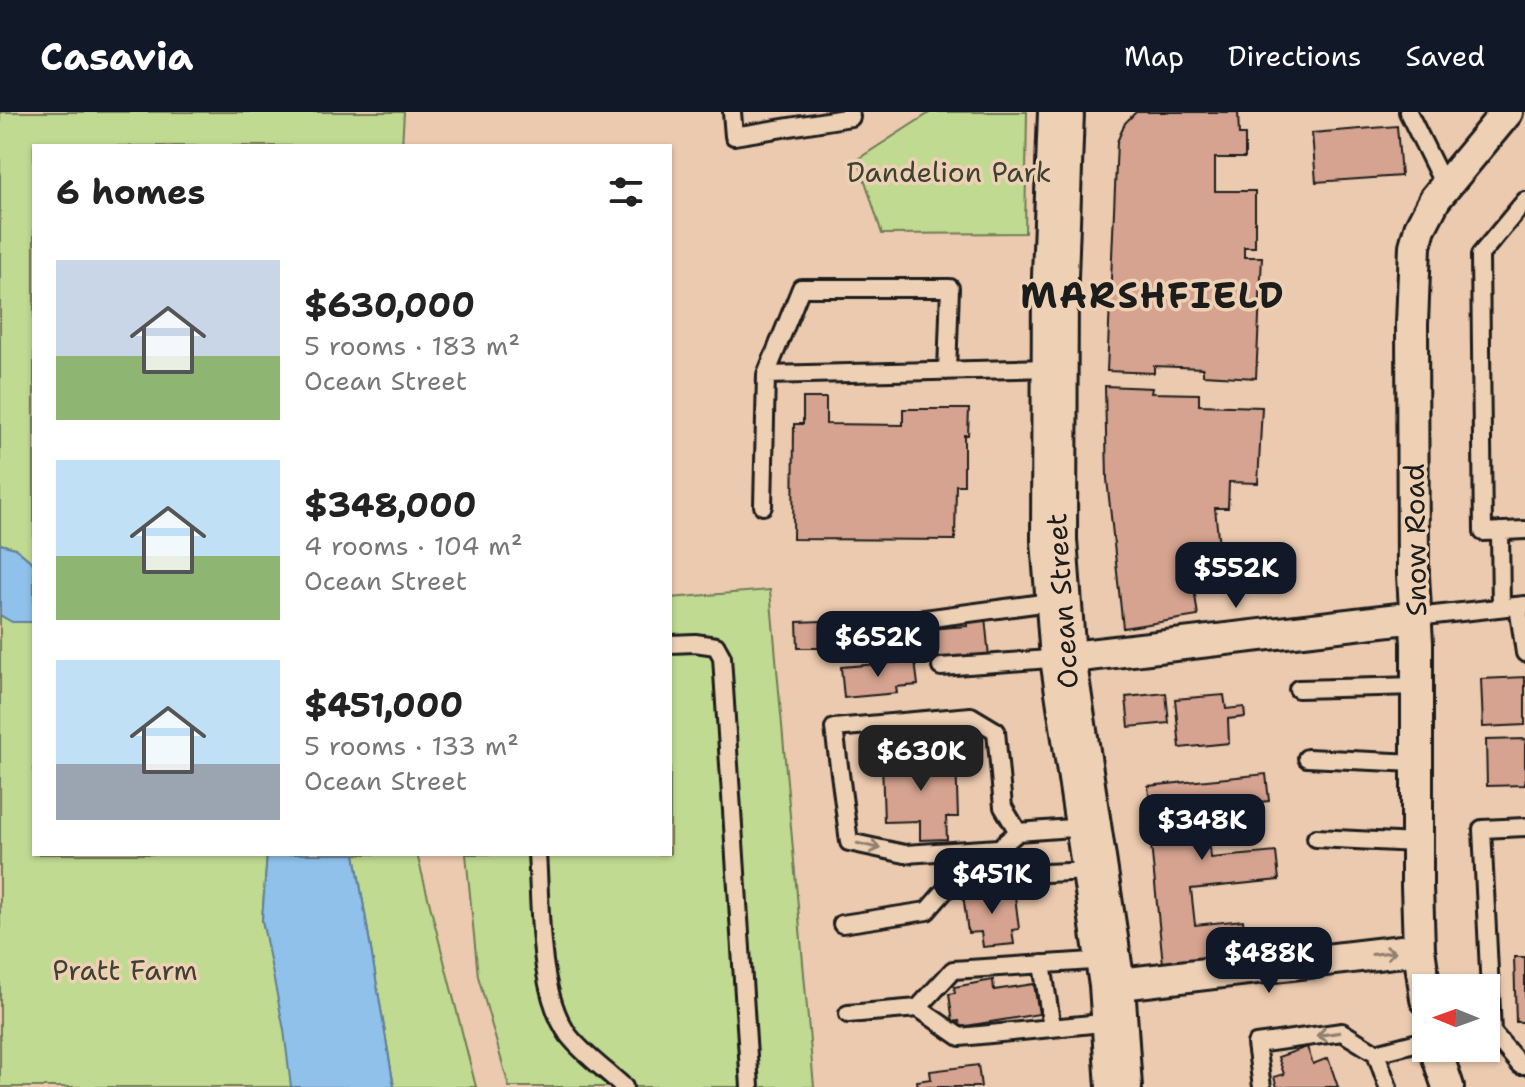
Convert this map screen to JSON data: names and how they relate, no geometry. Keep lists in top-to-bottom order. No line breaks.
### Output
{"streets":{"main road":["Ocean Street"],"street":["Snow Road"]},"districts":["MARSHFIELD"],"parks":["Dandelion Park","Pratt Farm"],"north":"left","page":{"header":"Casavia","nav":["Map","Directions","Saved"],"heading":"6 homes","list":[{"name":"$630,000","note":"5 rooms · 183 m² · Ocean Street"},{"name":"$348,000","note":"4 rooms · 104 m² · Ocean Street"},{"name":"$451,000","note":"5 rooms · 133 m² · Ocean Street"}],"price":["$552K","$652K","$630K","$348K","$451K","$488K"]}}
